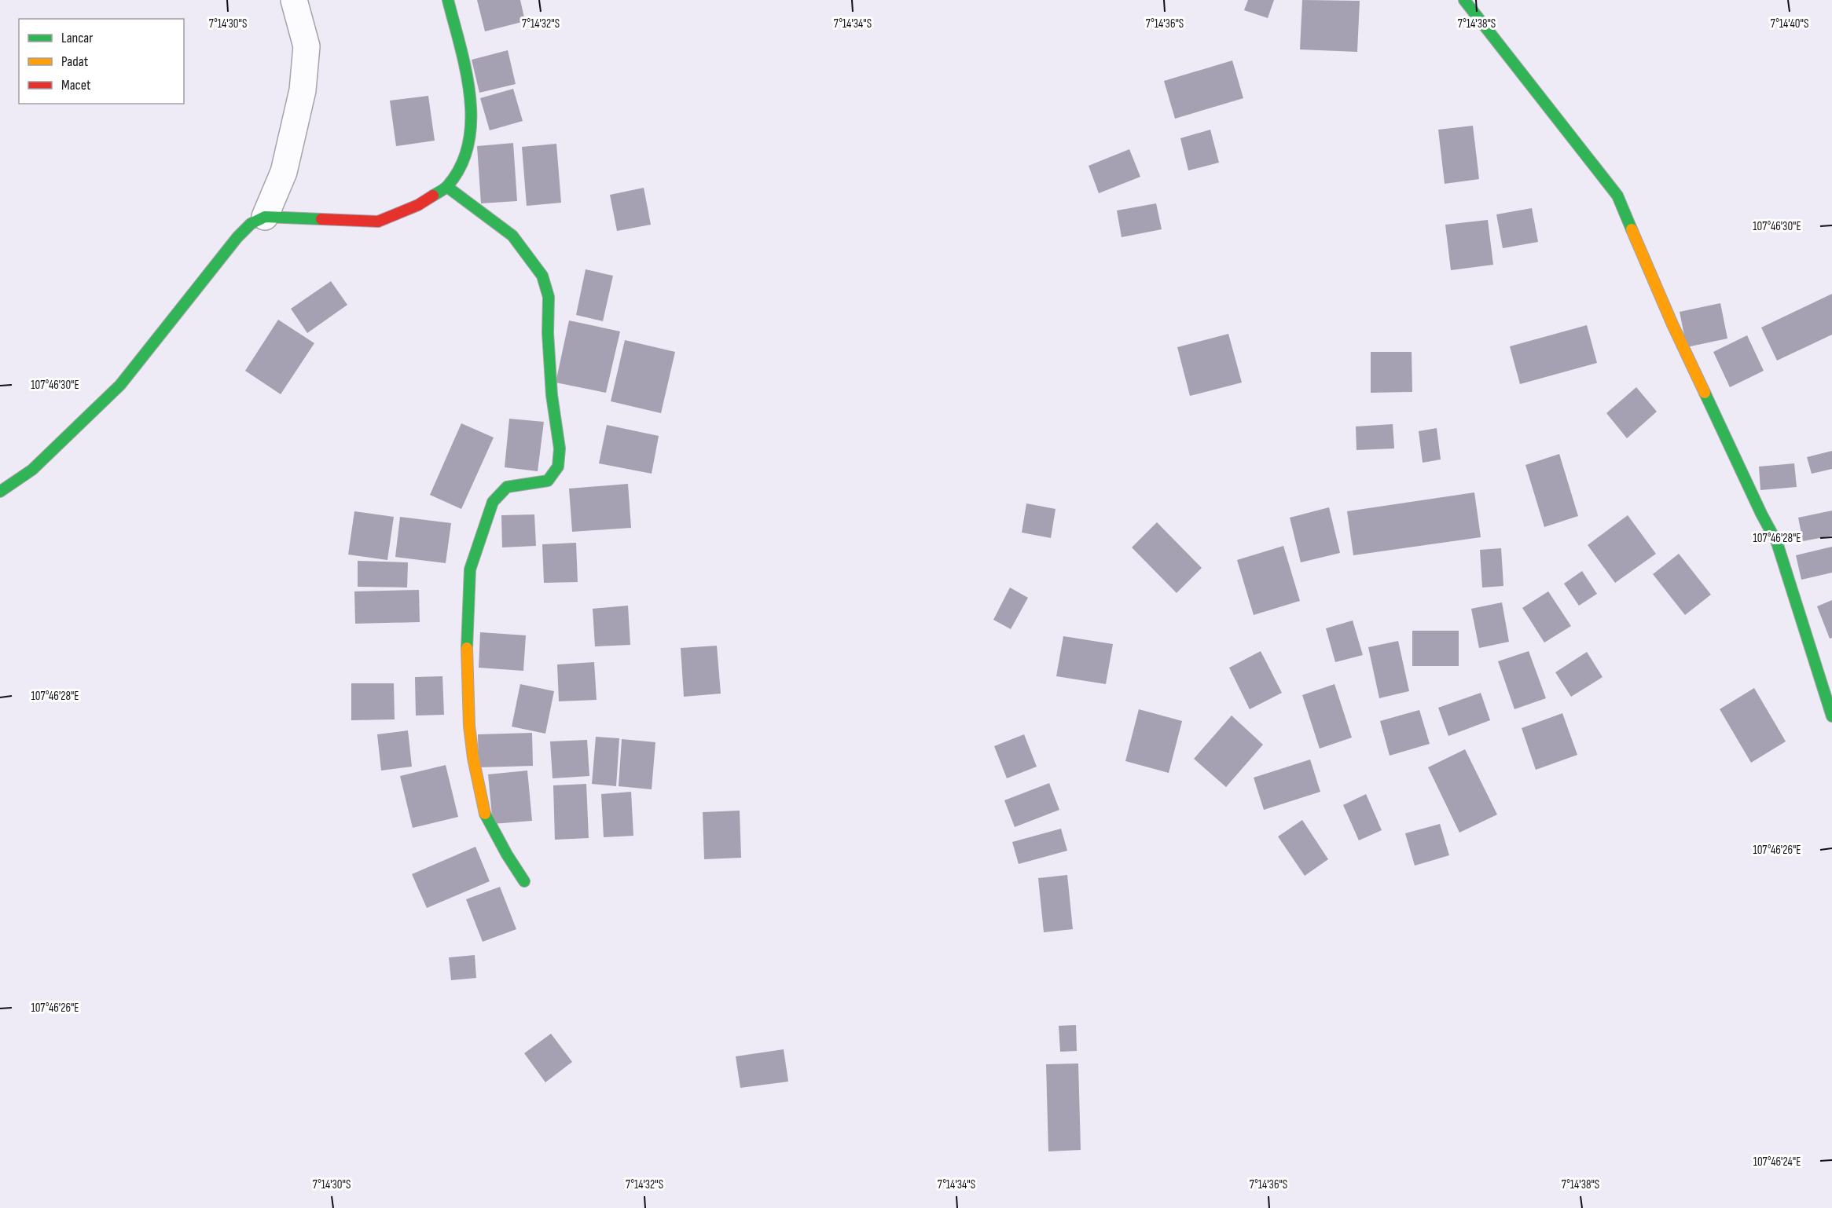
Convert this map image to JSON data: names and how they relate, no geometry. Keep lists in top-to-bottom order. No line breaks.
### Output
{"legend":["Lancar","Padat","Macet"],"coordinates":["7°14'30\"S","7°14'32\"S","7°14'34\"S","7°14'36\"S","7°14'38\"S","7°14'40\"S","107°46'30\"E","107°46'28\"E","107°46'26\"E","107°46'24\"E"]}
